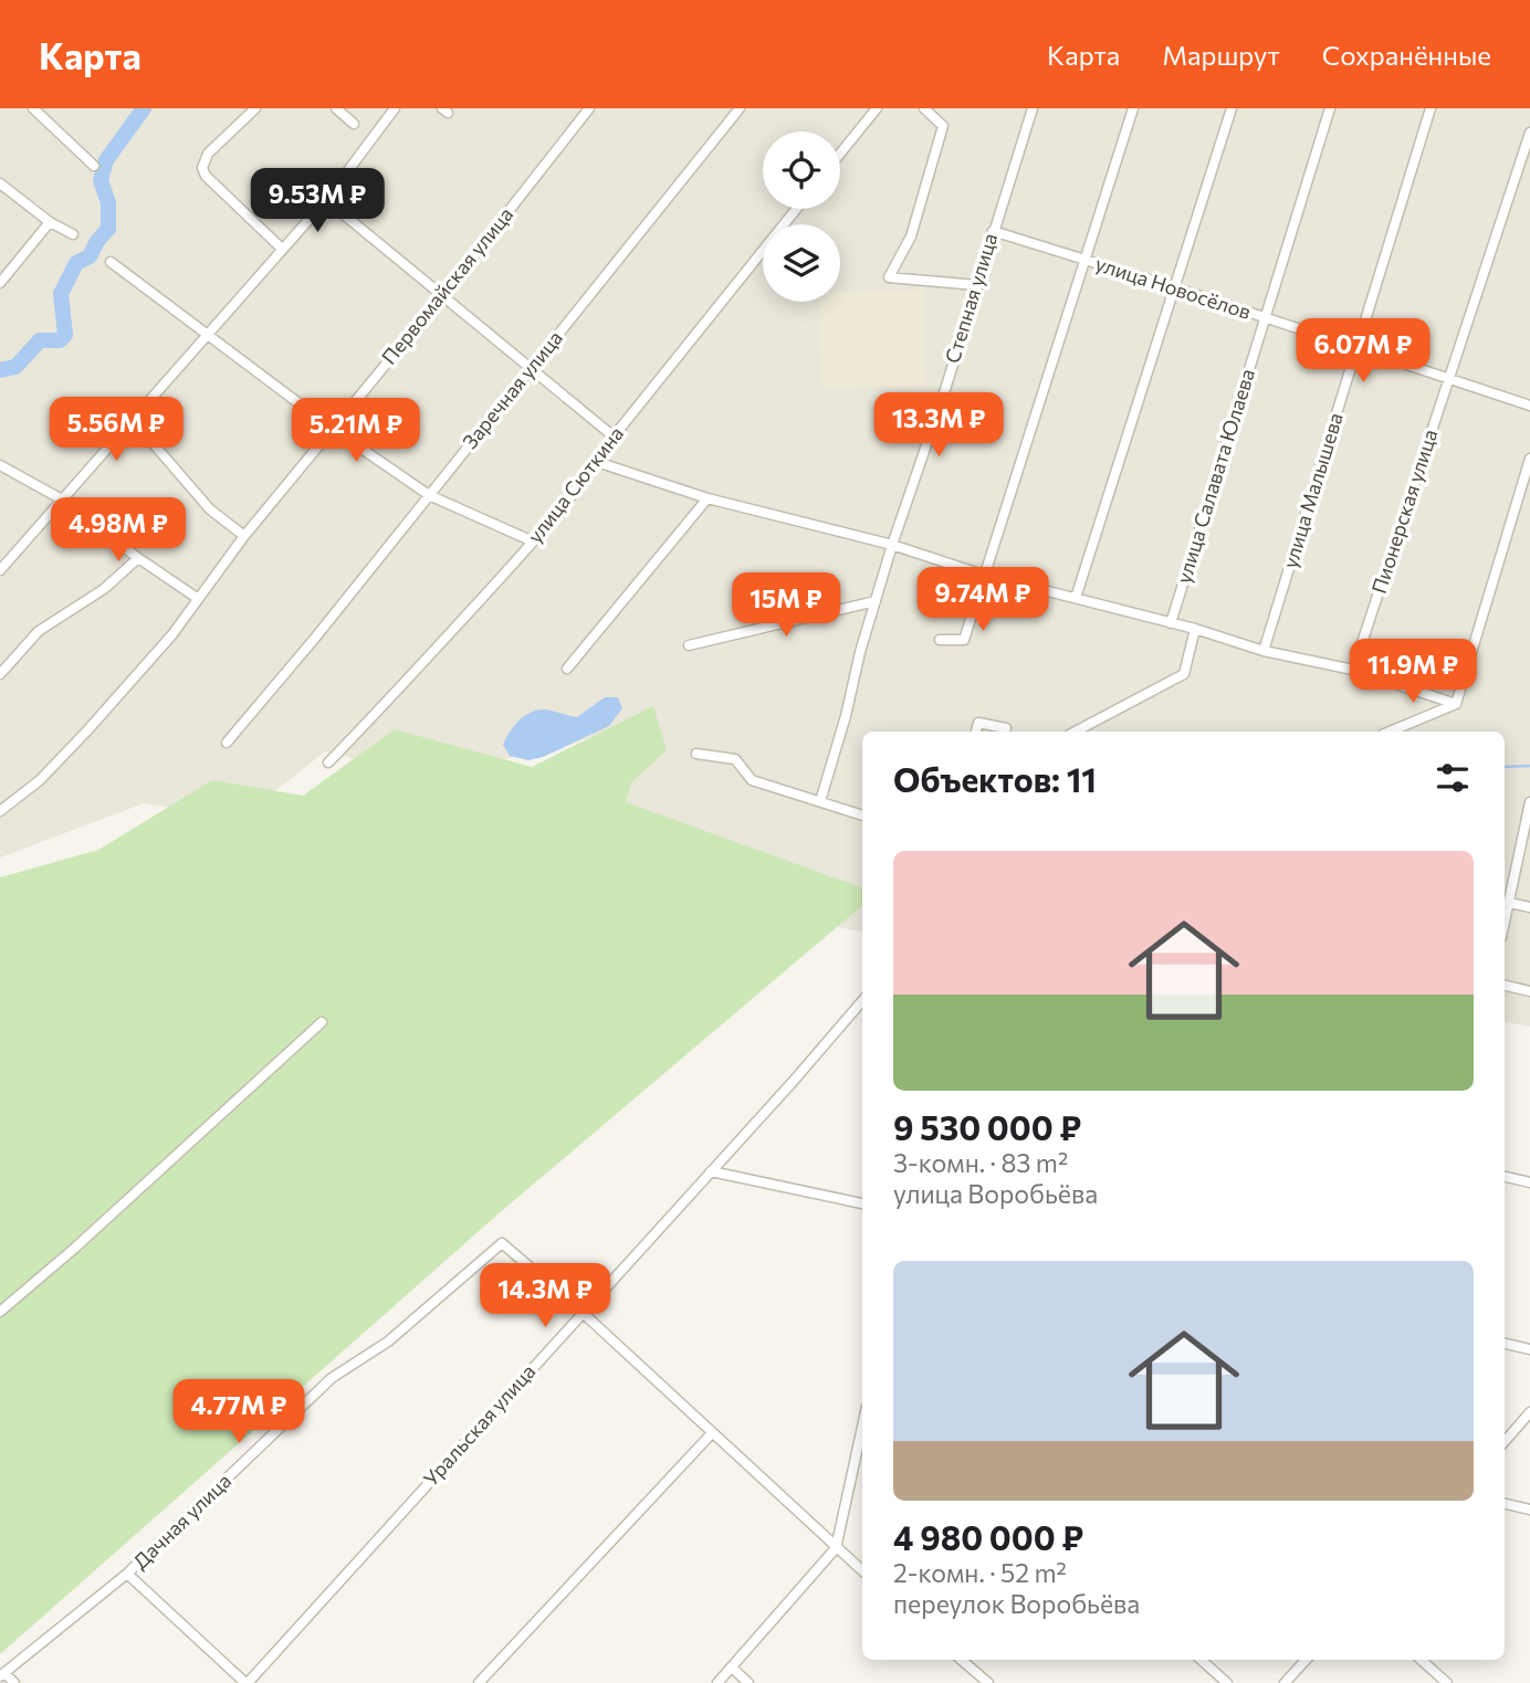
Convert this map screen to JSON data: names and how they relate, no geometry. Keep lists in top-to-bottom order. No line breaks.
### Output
{"streets":{"street":["Первомайская улица","улица Новосёлов","Степная улица","Заречная улица","улица Салавата Юлаева","улица Сюткина","улица Малышева","Пионерская улица","Уральская улица","Дачная улица"]},"crossings":[["улица Новосёлов","Степная улица"],["улица Новосёлов","улица Салавата Юлаева"],["улица Новосёлов","улица Малышева"],["улица Новосёлов","Пионерская улица"],["Уральская улица","Дачная улица"]],"page":{"header":"Карта","nav":["Карта","Маршрут","Сохранённые"],"price":["9.53M ₽","6.07M ₽","13.3M ₽","5.56M ₽","5.21M ₽","4.98M ₽","9.74M ₽","15M ₽","11.9M ₽","14.3M ₽","4.77M ₽"],"heading":"Объектов: 11","list":[{"name":"9 530 000 ₽","note":"3-комн. · 83 m² · улица Воробьёва"},{"name":"4 980 000 ₽","note":"2-комн. · 52 m² · переулок Воробьёва"}]}}
